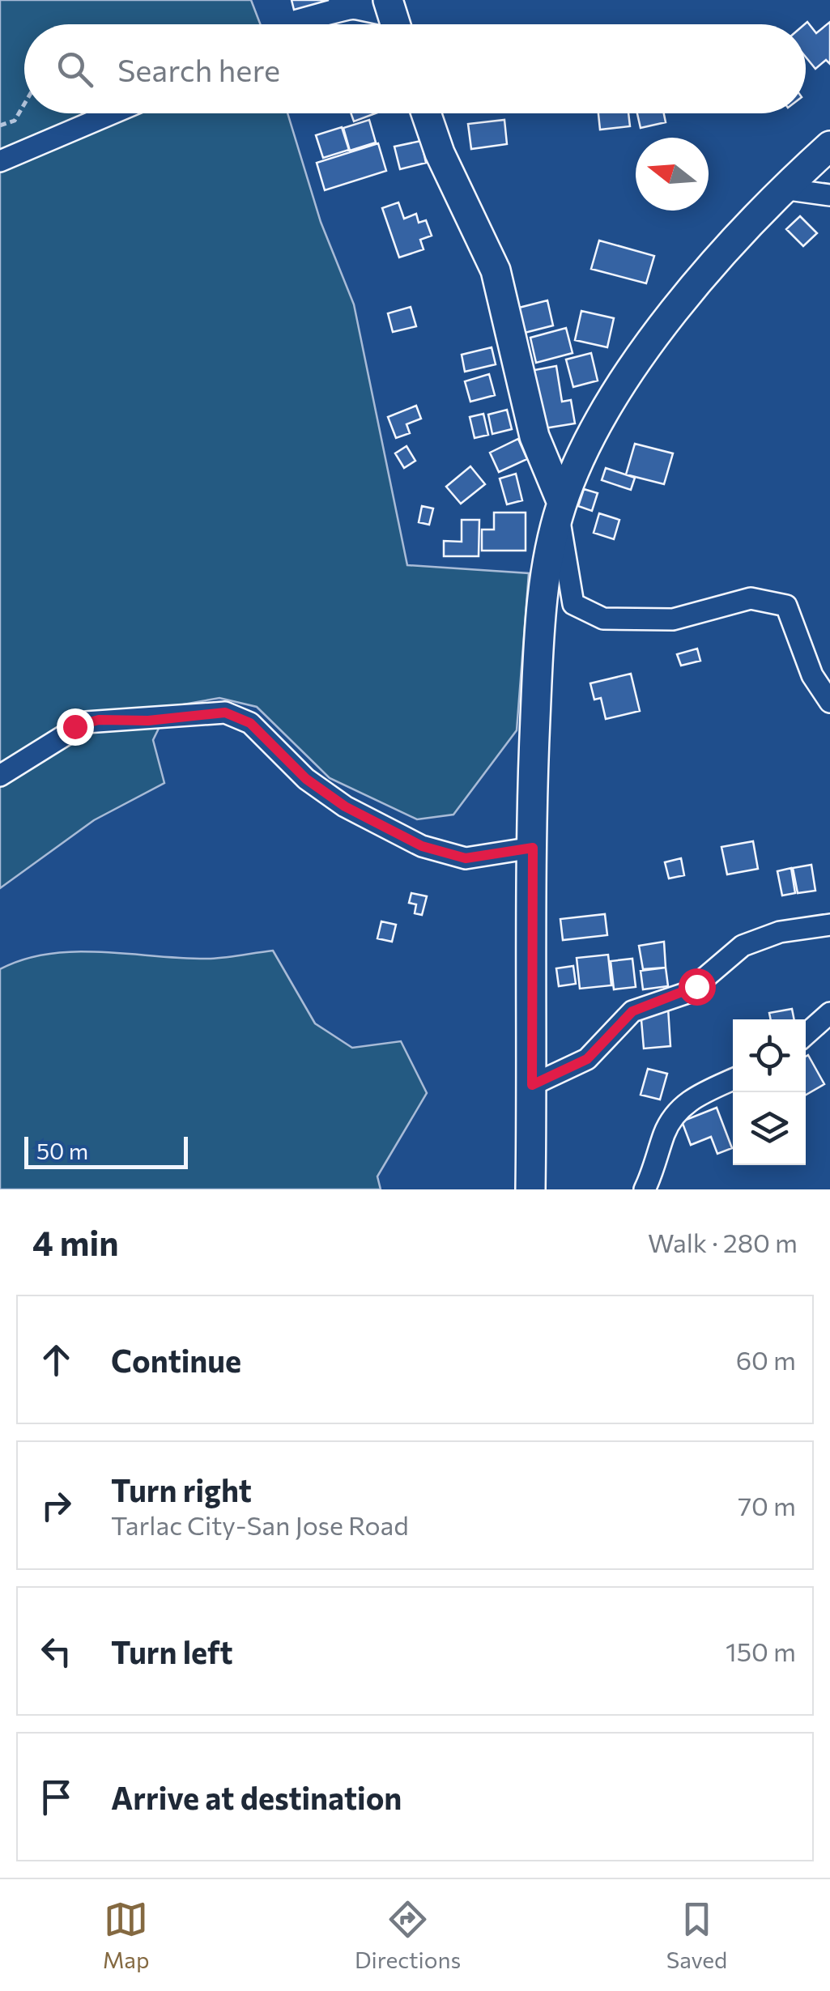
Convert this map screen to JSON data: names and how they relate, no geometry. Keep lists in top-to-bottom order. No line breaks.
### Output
{"scale_bar":"50 m","north":"left","page":{"search":"Search here","scale":"50 m","heading":["4 min","Walk · 280 m"],"list":[["Continue","60 m"],["Turn right","Tarlac City-San Jose Road","70 m"],["Turn left","150 m"],"Arrive at destination"],"nav":["Map","Directions","Saved"]}}
